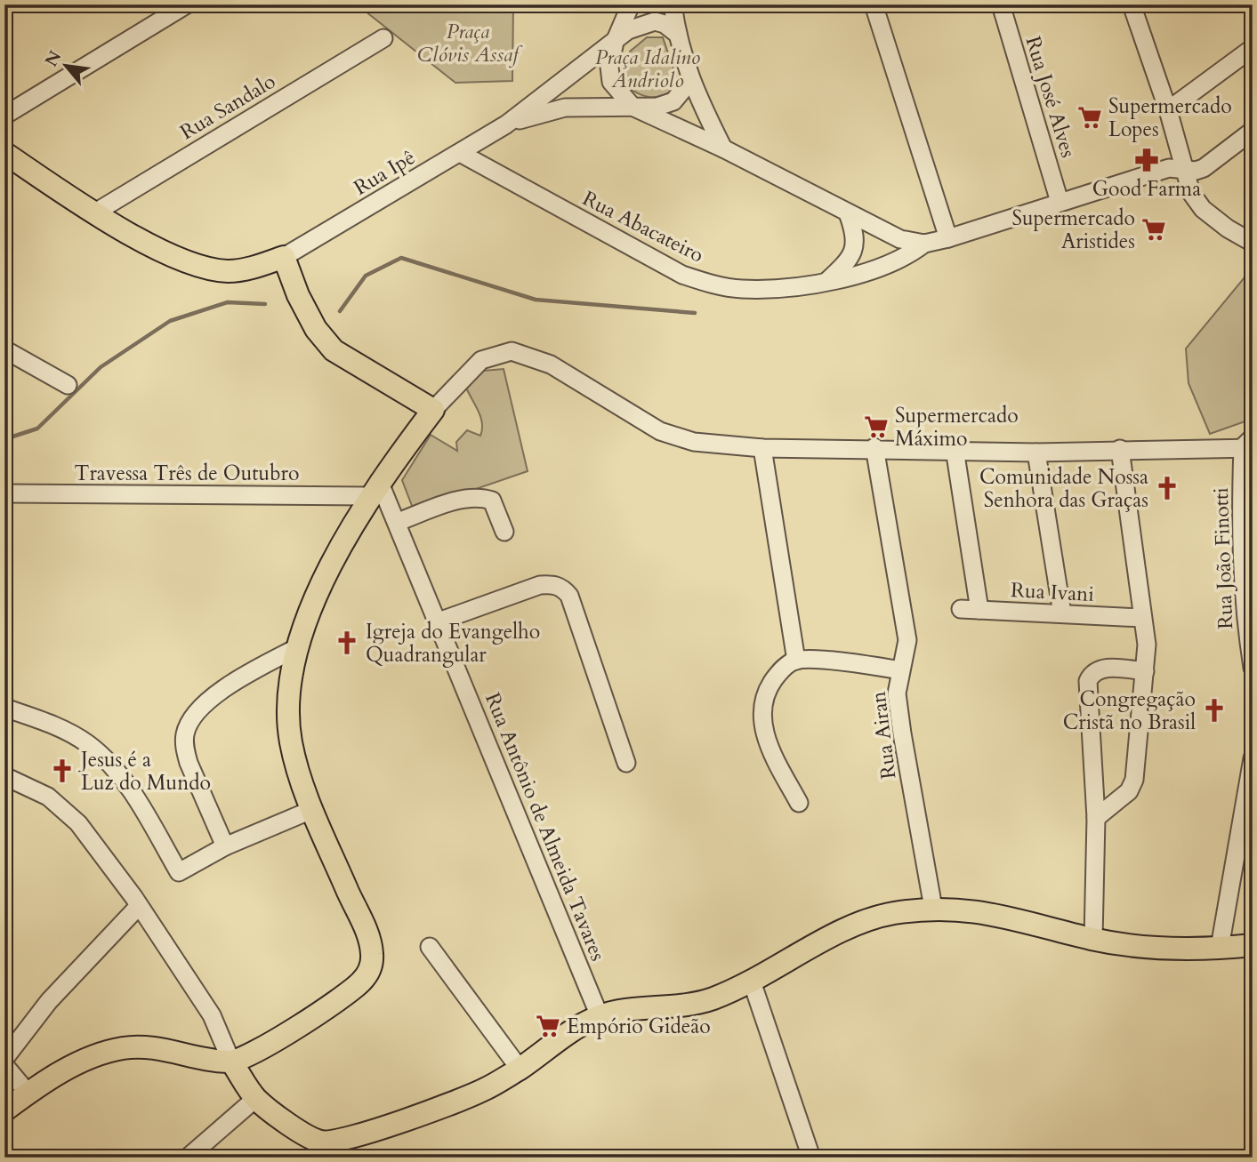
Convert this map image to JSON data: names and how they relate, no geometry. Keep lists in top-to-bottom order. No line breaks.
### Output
{"streets":{"street":["Rua José Alves","Rua Sandalo","Rua Ipê","Rua Abacateiro","Travessa Três de Outubro","Rua João Finotti","Rua Ivani","Rua Airan","Rua Antônio de Almeida Tavares"]},"crossings":[["Rua Ipê","Rua Abacateiro"],["Travessa Três de Outubro","Rua Antônio de Almeida Tavares"]],"parks":["Praça Clóvis Assaf","Praça Idalino Andriolo"],"places":{"supermarket":["Supermercado Lopes","Supermercado Aristides","Supermercado Máximo","Empório Gideão"],"pharmacy":["Good Farma"],"church":["Comunidade Nossa Senhora das Graças","Igreja do Evangelho Quadrangular","Congregação Cristã no Brasil","Jesus é a Luz do Mundo"]},"north":"top left"}
